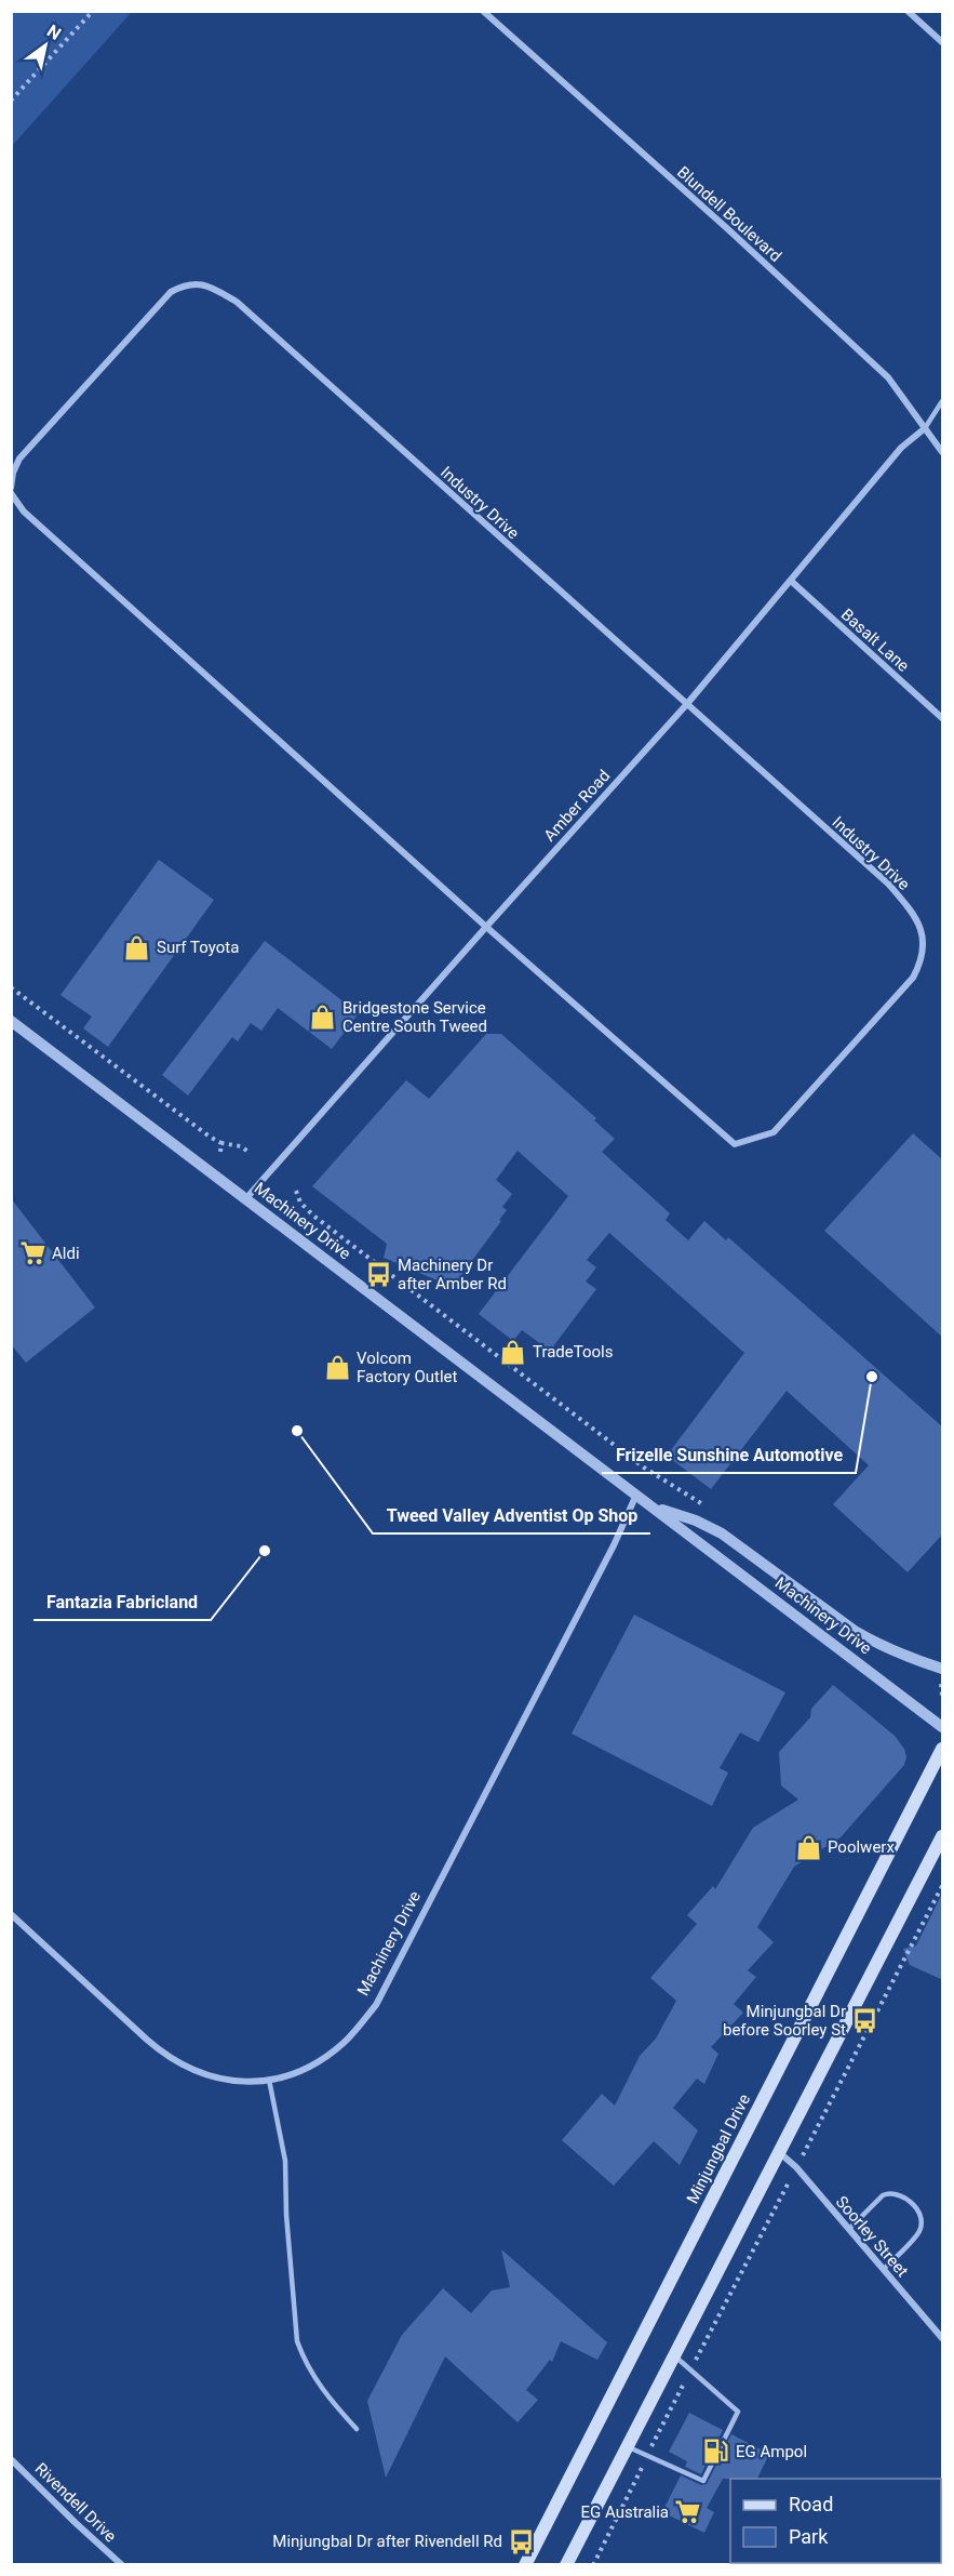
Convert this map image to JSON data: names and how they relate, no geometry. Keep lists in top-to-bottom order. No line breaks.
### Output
{"streets":{"main road":["Minjungbal Drive"],"street":["Blundell Boulevard","Industry Drive","Basalt Lane","Amber Road","Machinery Drive","Soorley Street","Rivendell Drive"]},"crossings":[["Blundell Boulevard","Amber Road"],["Industry Drive","Amber Road"],["Basalt Lane","Amber Road"],["Amber Road","Machinery Drive"]],"places":{"shop":["Surf Toyota","Bridgestone Service Centre South Tweed","TradeTools","Volcom Factory Outlet","Poolwerx"],"supermarket":["Aldi","EG Australia"],"bus stop":["Machinery Dr after Amber Rd","Minjungbal Dr before Soorley St","Minjungbal Dr after Rivendell Rd"],"other":["Frizelle Sunshine Automotive","Tweed Valley Adventist Op Shop","Fantazia Fabricland"],"fuel station":["EG Ampol"]},"legend":["Road","Park"],"north":"top right"}
